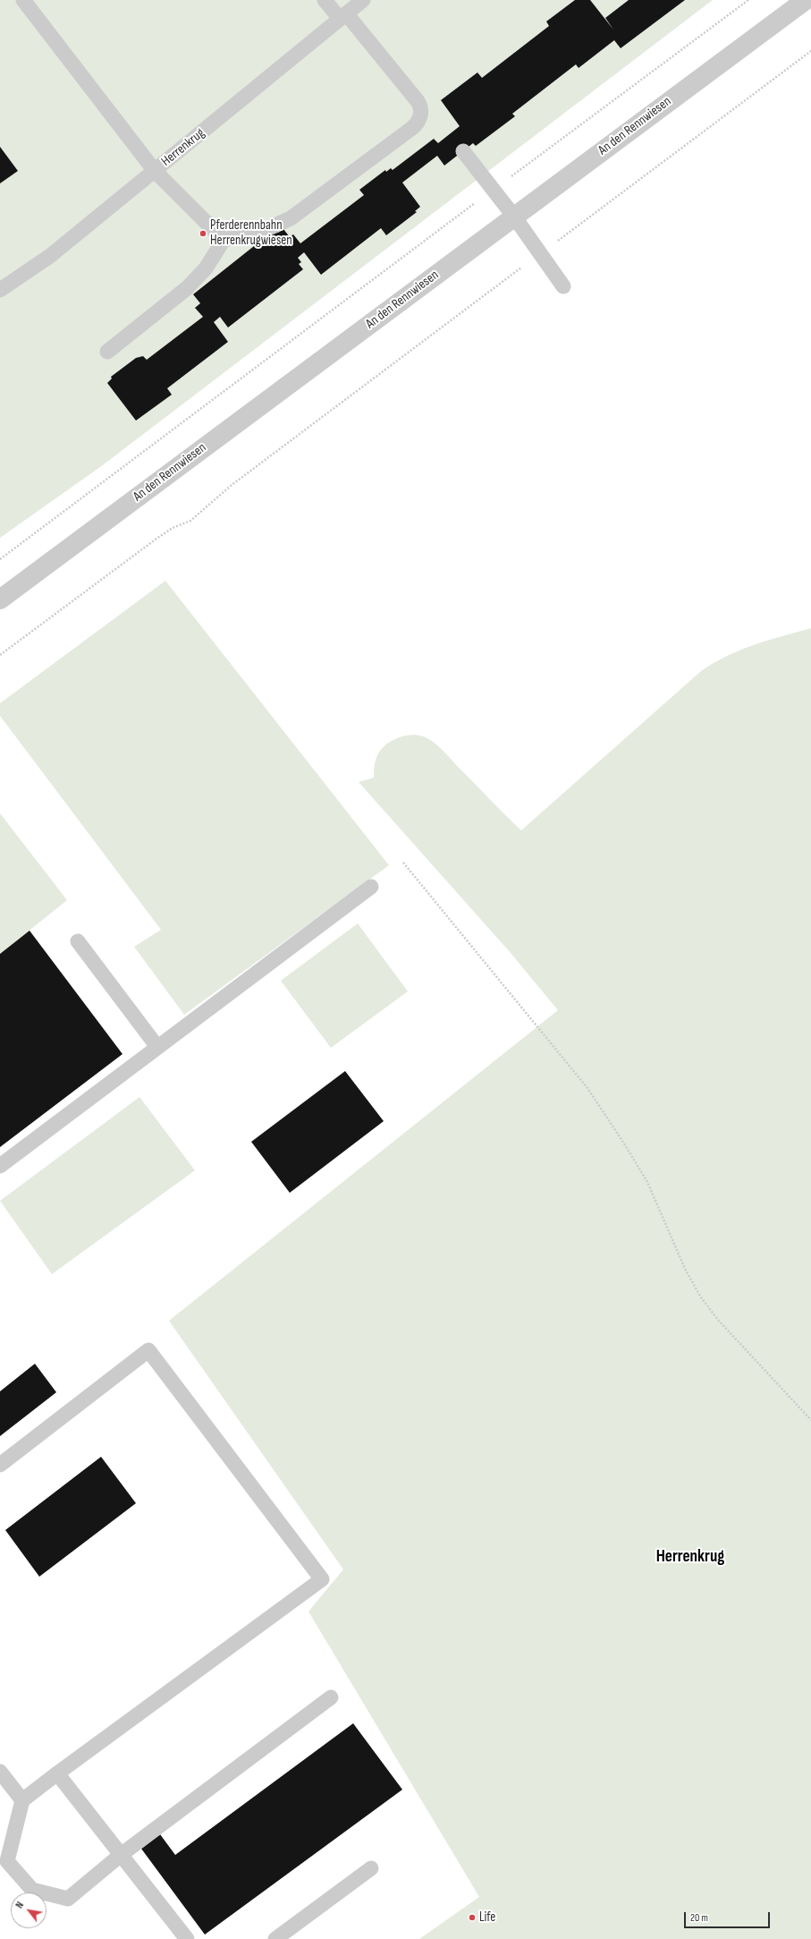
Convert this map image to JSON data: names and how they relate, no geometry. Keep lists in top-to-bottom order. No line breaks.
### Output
{"streets":{"street":["An den Rennwiesen"],"lane":["Herrenkrug"]},"districts":["Herrenkrug"],"places":["Pferderennbahn Herrenkrugwiesen","Life"],"scale_bar":"20 m","north":"top left"}
